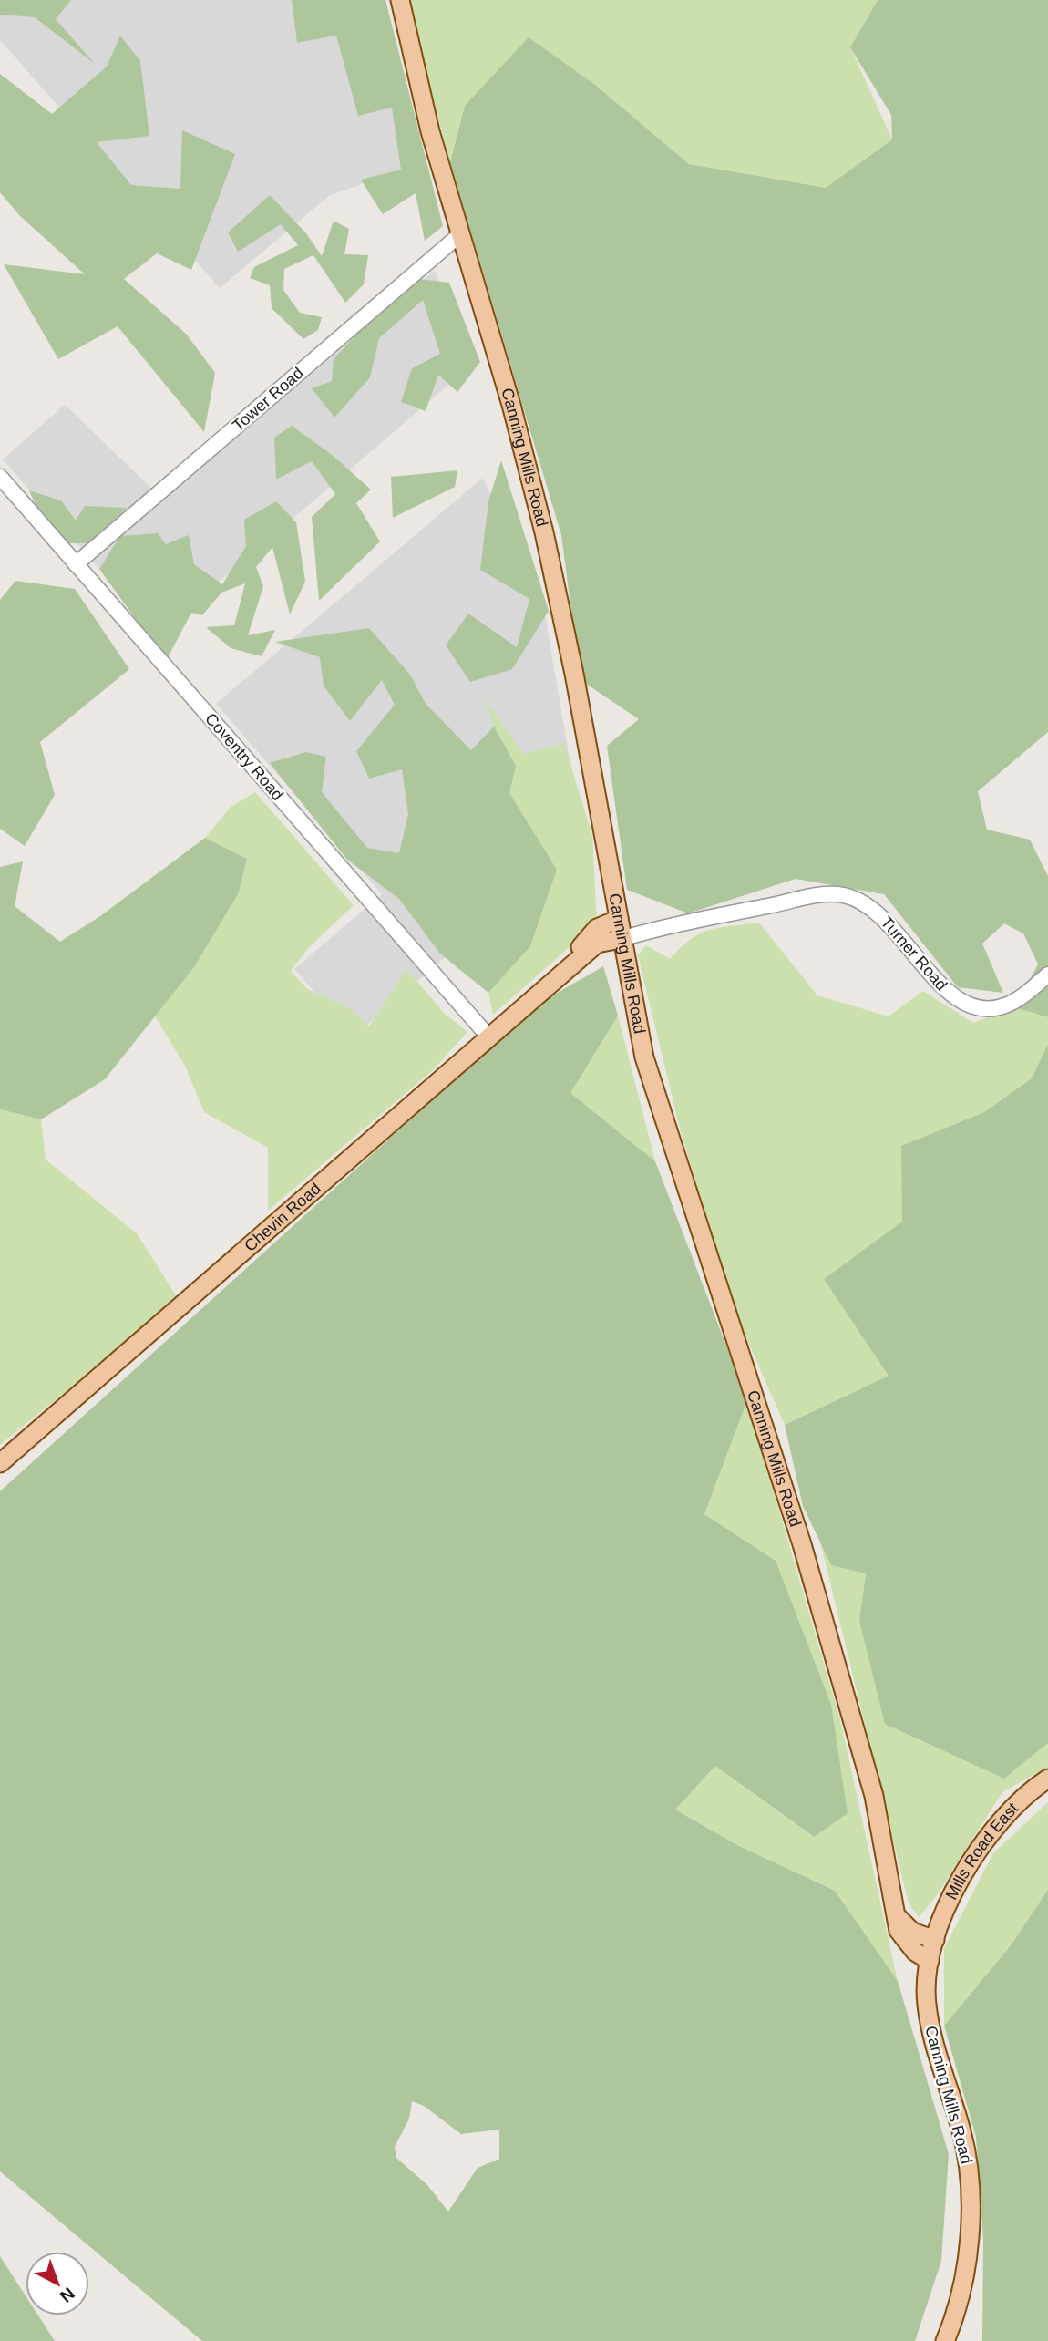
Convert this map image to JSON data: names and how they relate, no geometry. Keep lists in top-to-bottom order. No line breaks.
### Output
{"streets":{"main road":["Canning Mills Road","Chevin Road","Mills Road East"],"street":["Tower Road","Coventry Road","Turner Road"]},"crossings":[["Tower Road","Canning Mills Road"],["Tower Road","Coventry Road"],["Canning Mills Road","Turner Road"],["Canning Mills Road","Chevin Road"],["Canning Mills Road","Mills Road East"],["Coventry Road","Chevin Road"],["Turner Road","Chevin Road"]],"north":"bottom right"}
